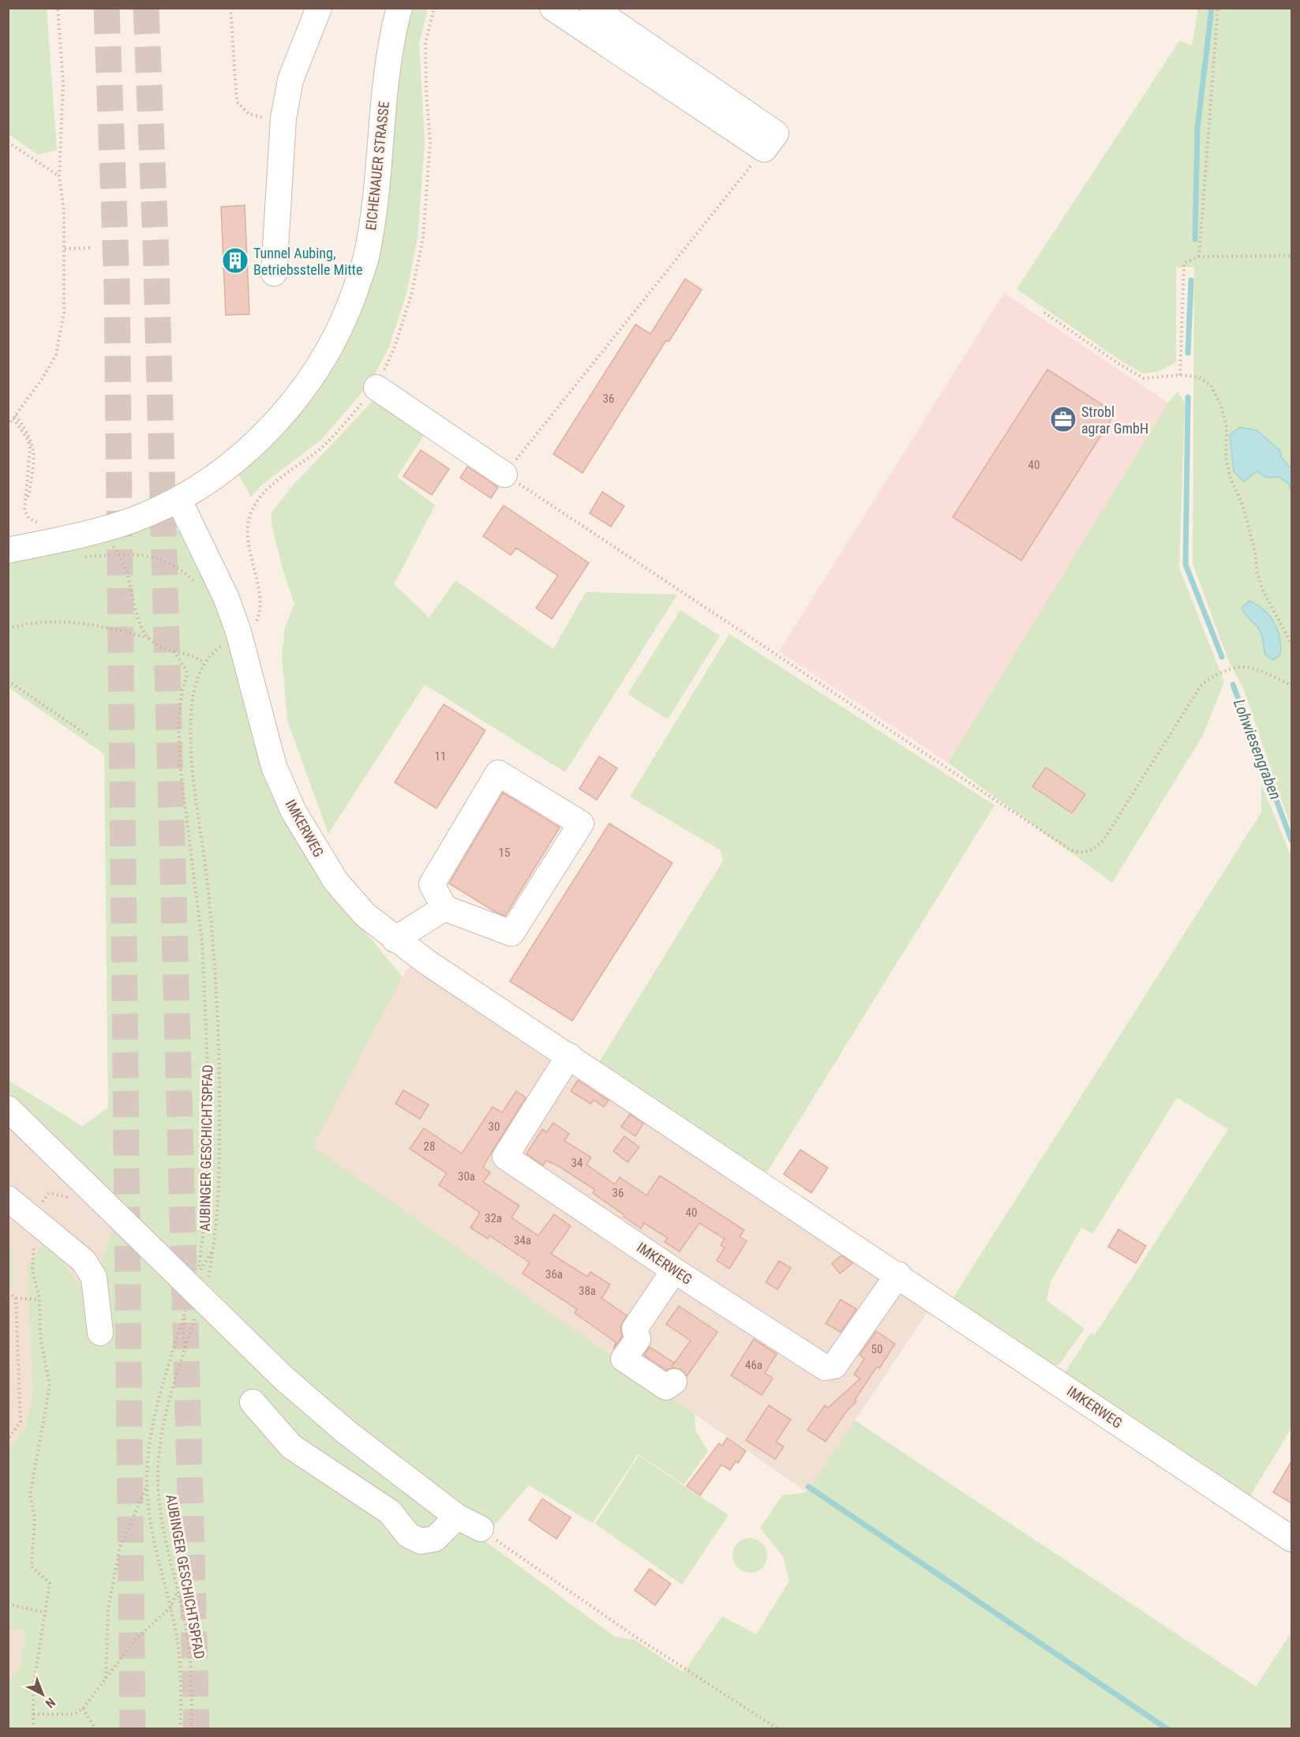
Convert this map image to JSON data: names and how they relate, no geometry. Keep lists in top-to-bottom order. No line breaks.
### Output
{"streets":{"street":["EICHENAUER STRASSE","IMKERWEG"],"path":["AUBINGER GESCHICHTSPFAD"]},"crossings":[["EICHENAUER STRASSE","IMKERWEG"]],"water":["Lohwiesengraben"],"places":{"building":["Tunnel Aubing, Betriebsstelle Mitte"],"office":["Strobl agrar GmbH"]},"house_numbers":["36","40","11","15","30","28","34","30a","36","40","32a","34a","36a","38a","50","46a"],"north":"bottom right"}
